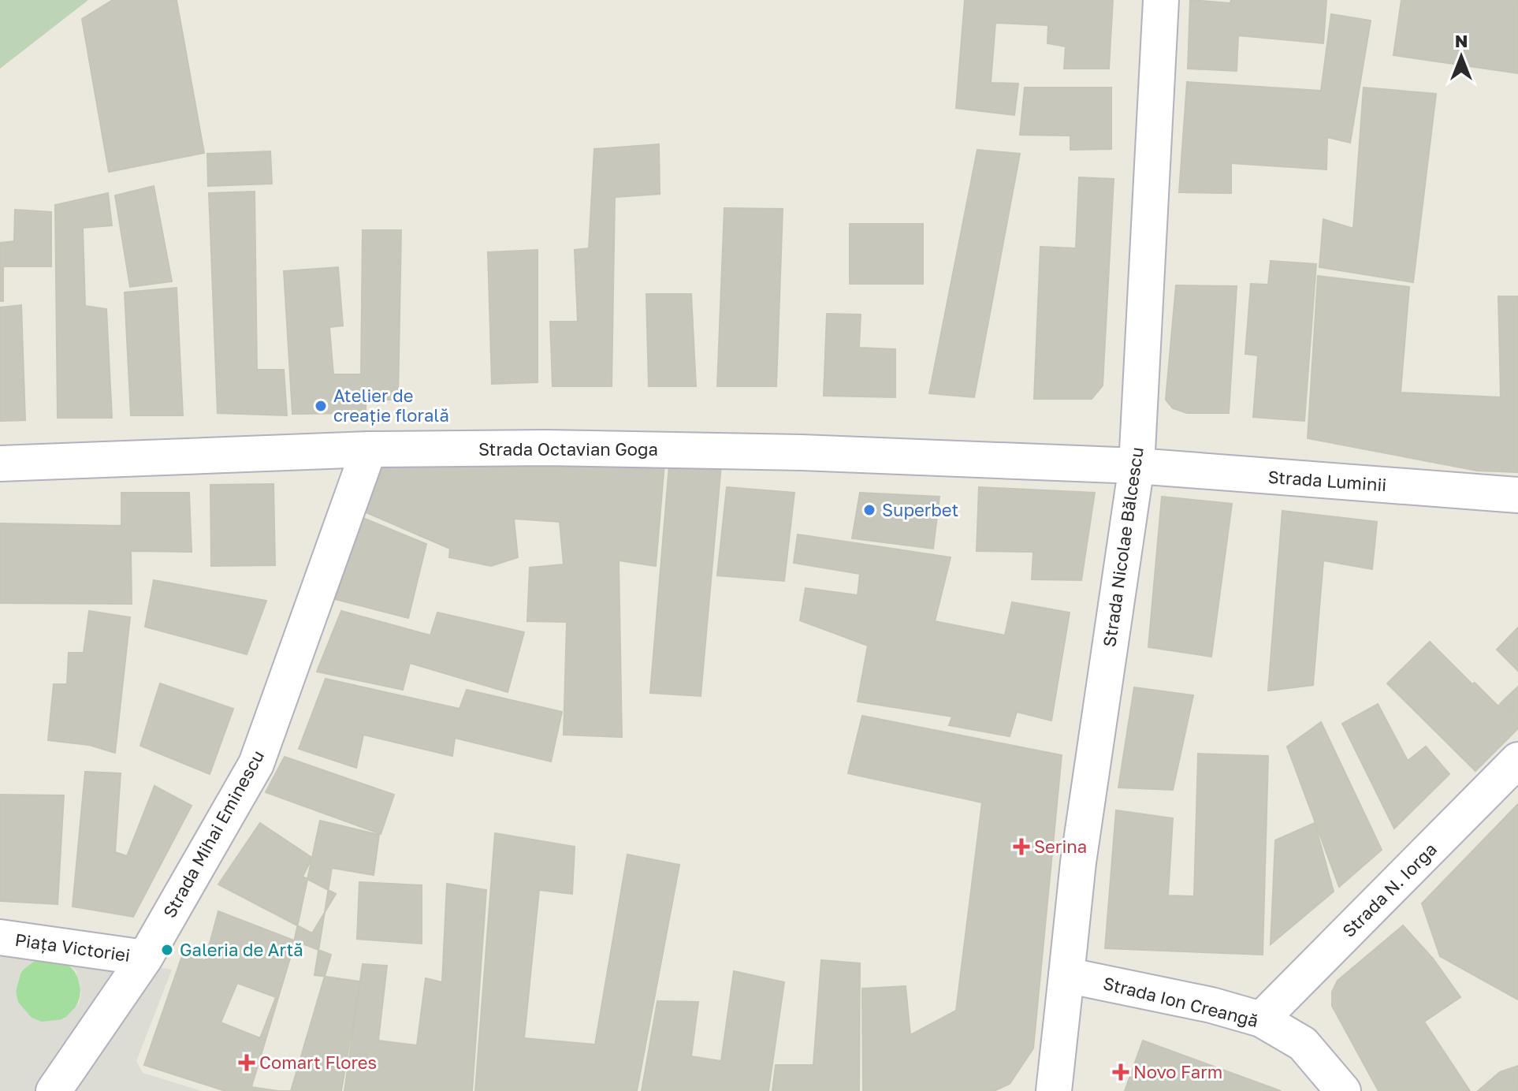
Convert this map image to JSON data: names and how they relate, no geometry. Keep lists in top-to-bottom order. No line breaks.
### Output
{"streets":{"street":["Strada Octavian Goga","Strada Luminii","Strada Nicolae Bălcescu","Strada Mihai Eminescu","Strada N. Iorga","Piața Victoriei","Strada Ion Creangă"]},"crossings":[["Strada Octavian Goga","Strada Luminii"],["Strada Octavian Goga","Strada Nicolae Bălcescu"],["Strada Octavian Goga","Strada Mihai Eminescu"],["Strada Luminii","Strada Nicolae Bălcescu"],["Strada Nicolae Bălcescu","Strada Ion Creangă"],["Strada Mihai Eminescu","Piața Victoriei"],["Strada N. Iorga","Strada Ion Creangă"]],"places":{"other":["Atelier de creație florală","Superbet","Galeria de Artă"],"health":["Serina","Comart Flores","Novo Farm"]},"north":"top"}
